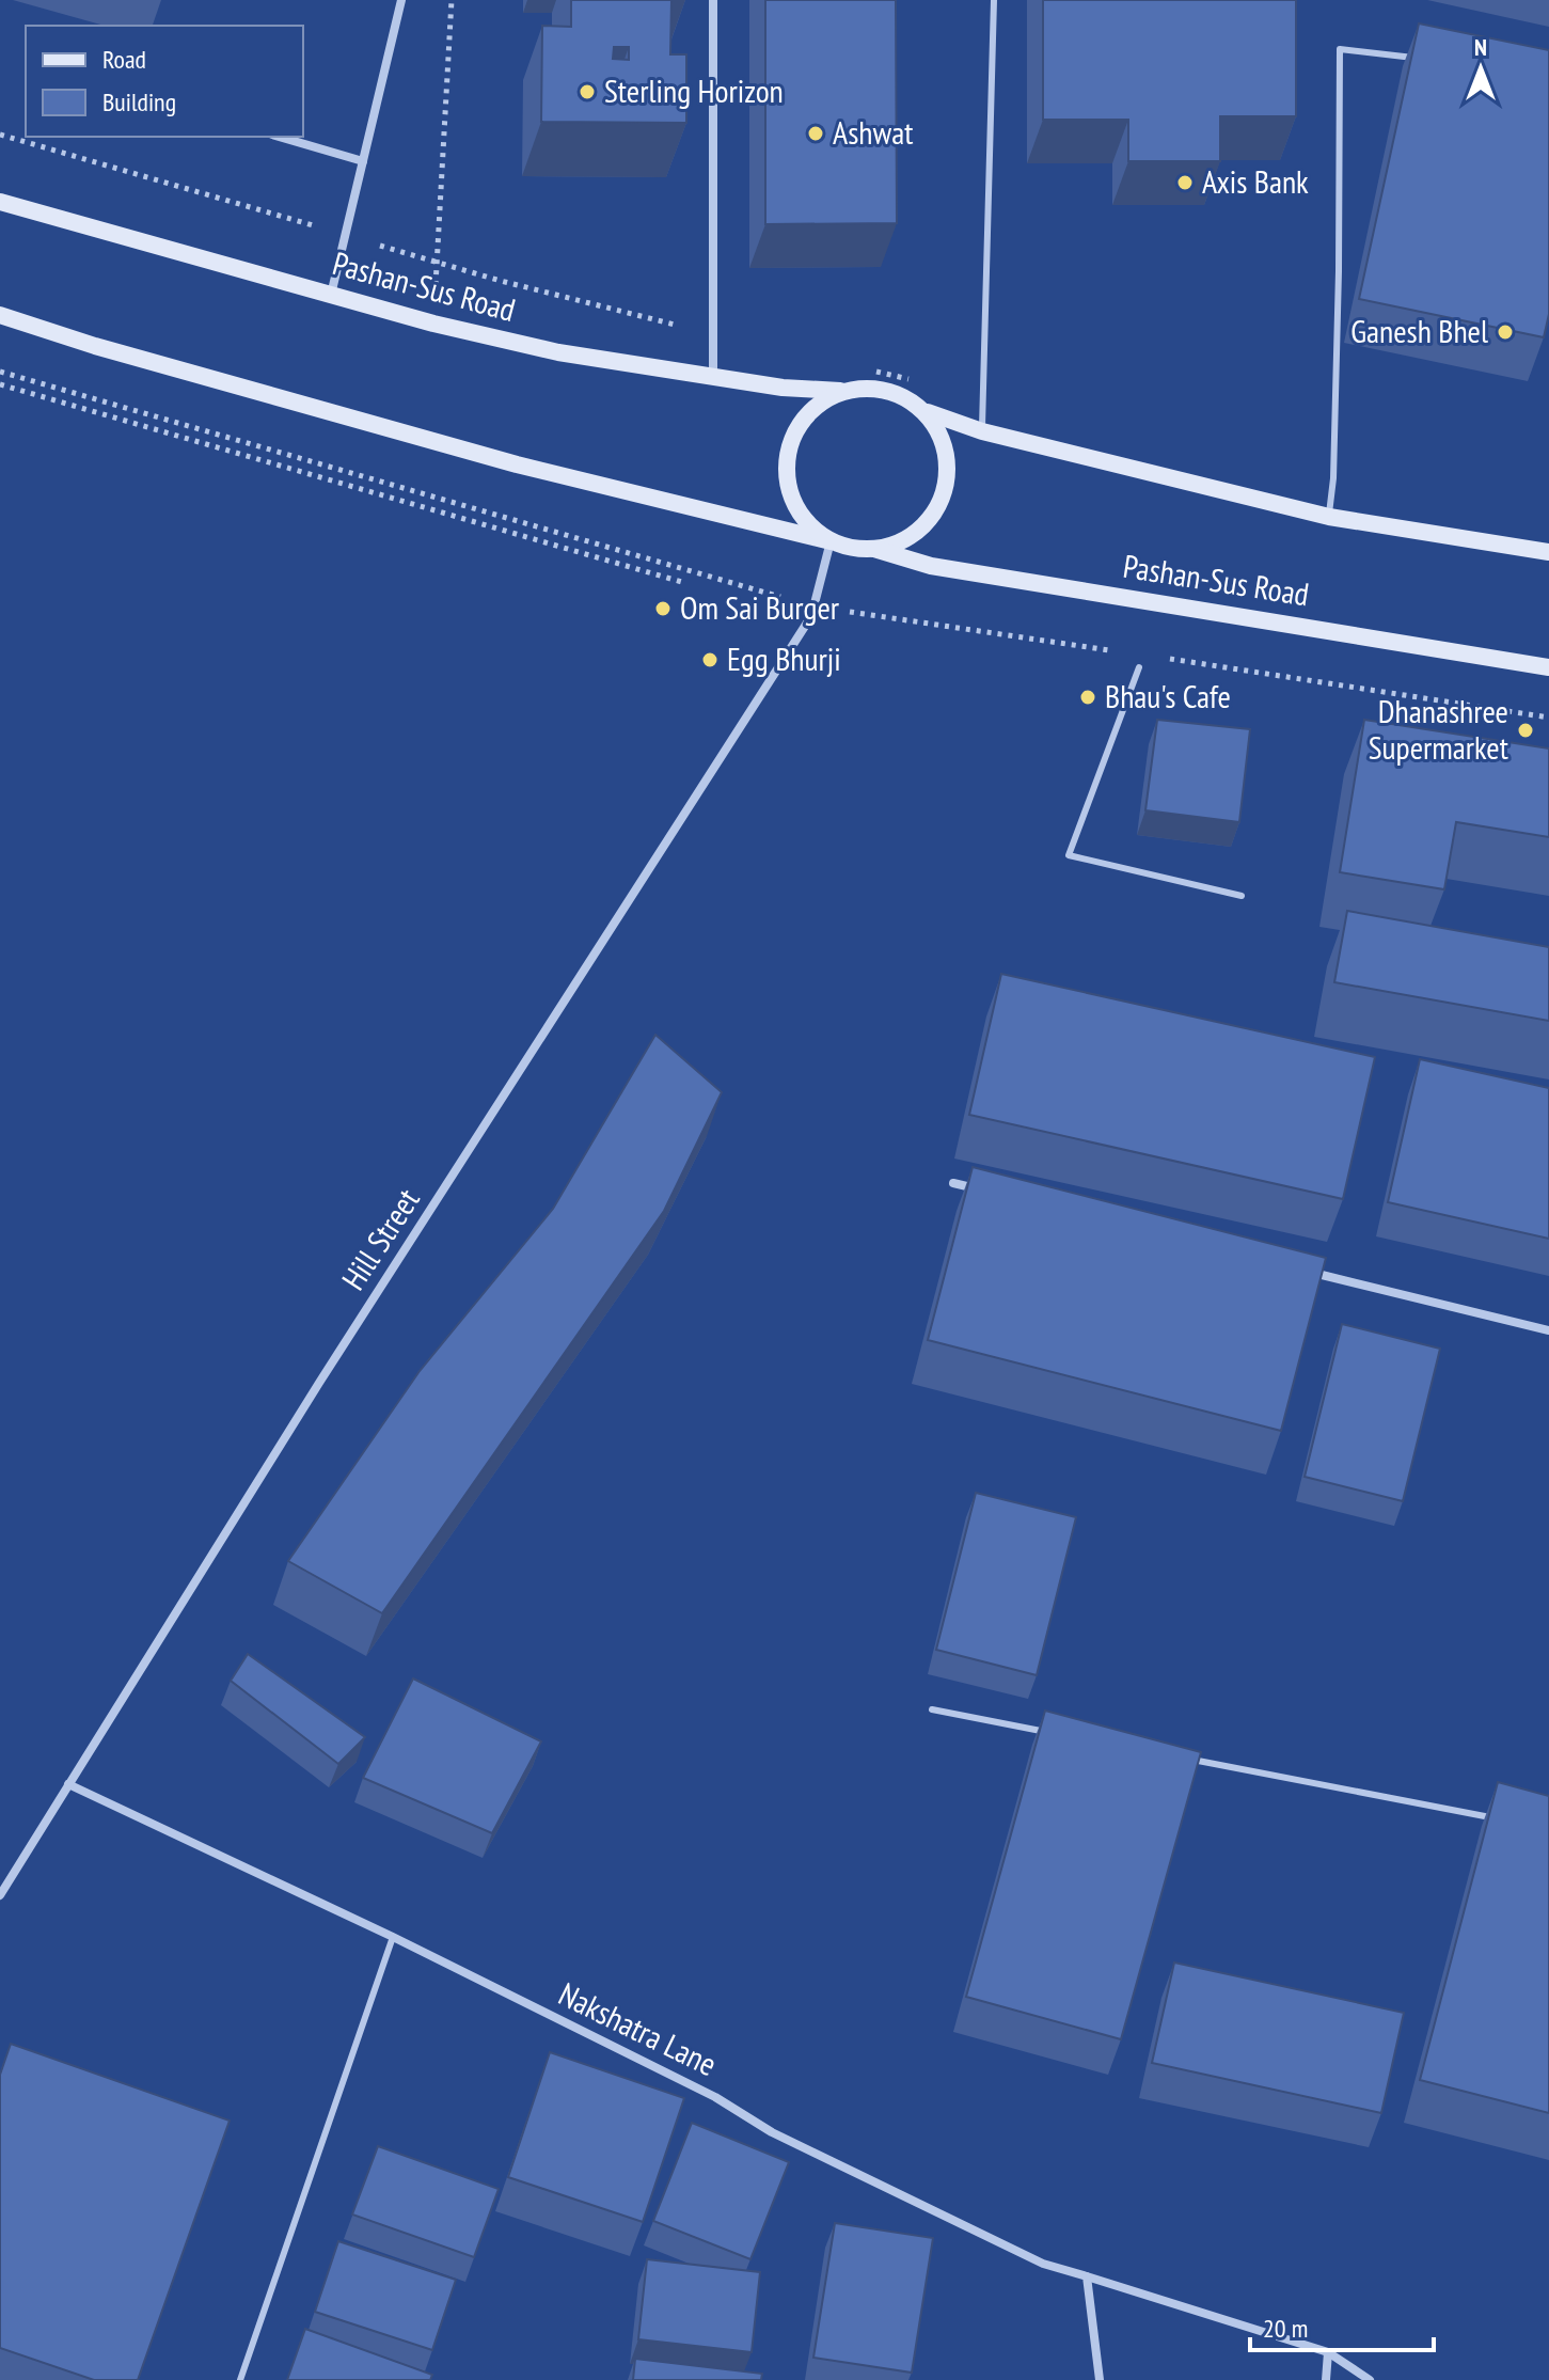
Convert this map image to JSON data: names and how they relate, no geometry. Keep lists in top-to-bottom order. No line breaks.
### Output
{"streets":{"main road":["Pashan-Sus Road"],"street":["Hill Street","Nakshatra Lane"]},"crossings":[["Pashan-Sus Road","Hill Street"],["Hill Street","Nakshatra Lane"]],"places":["Sterling Horizon","Ashwat","Axis Bank","Ganesh Bhel","Om Sai Burger","Egg Bhurji","Bhau's Cafe","Dhanashree Supermarket"],"legend":["Road","Building"],"scale_bar":"20 m","north":"top"}
